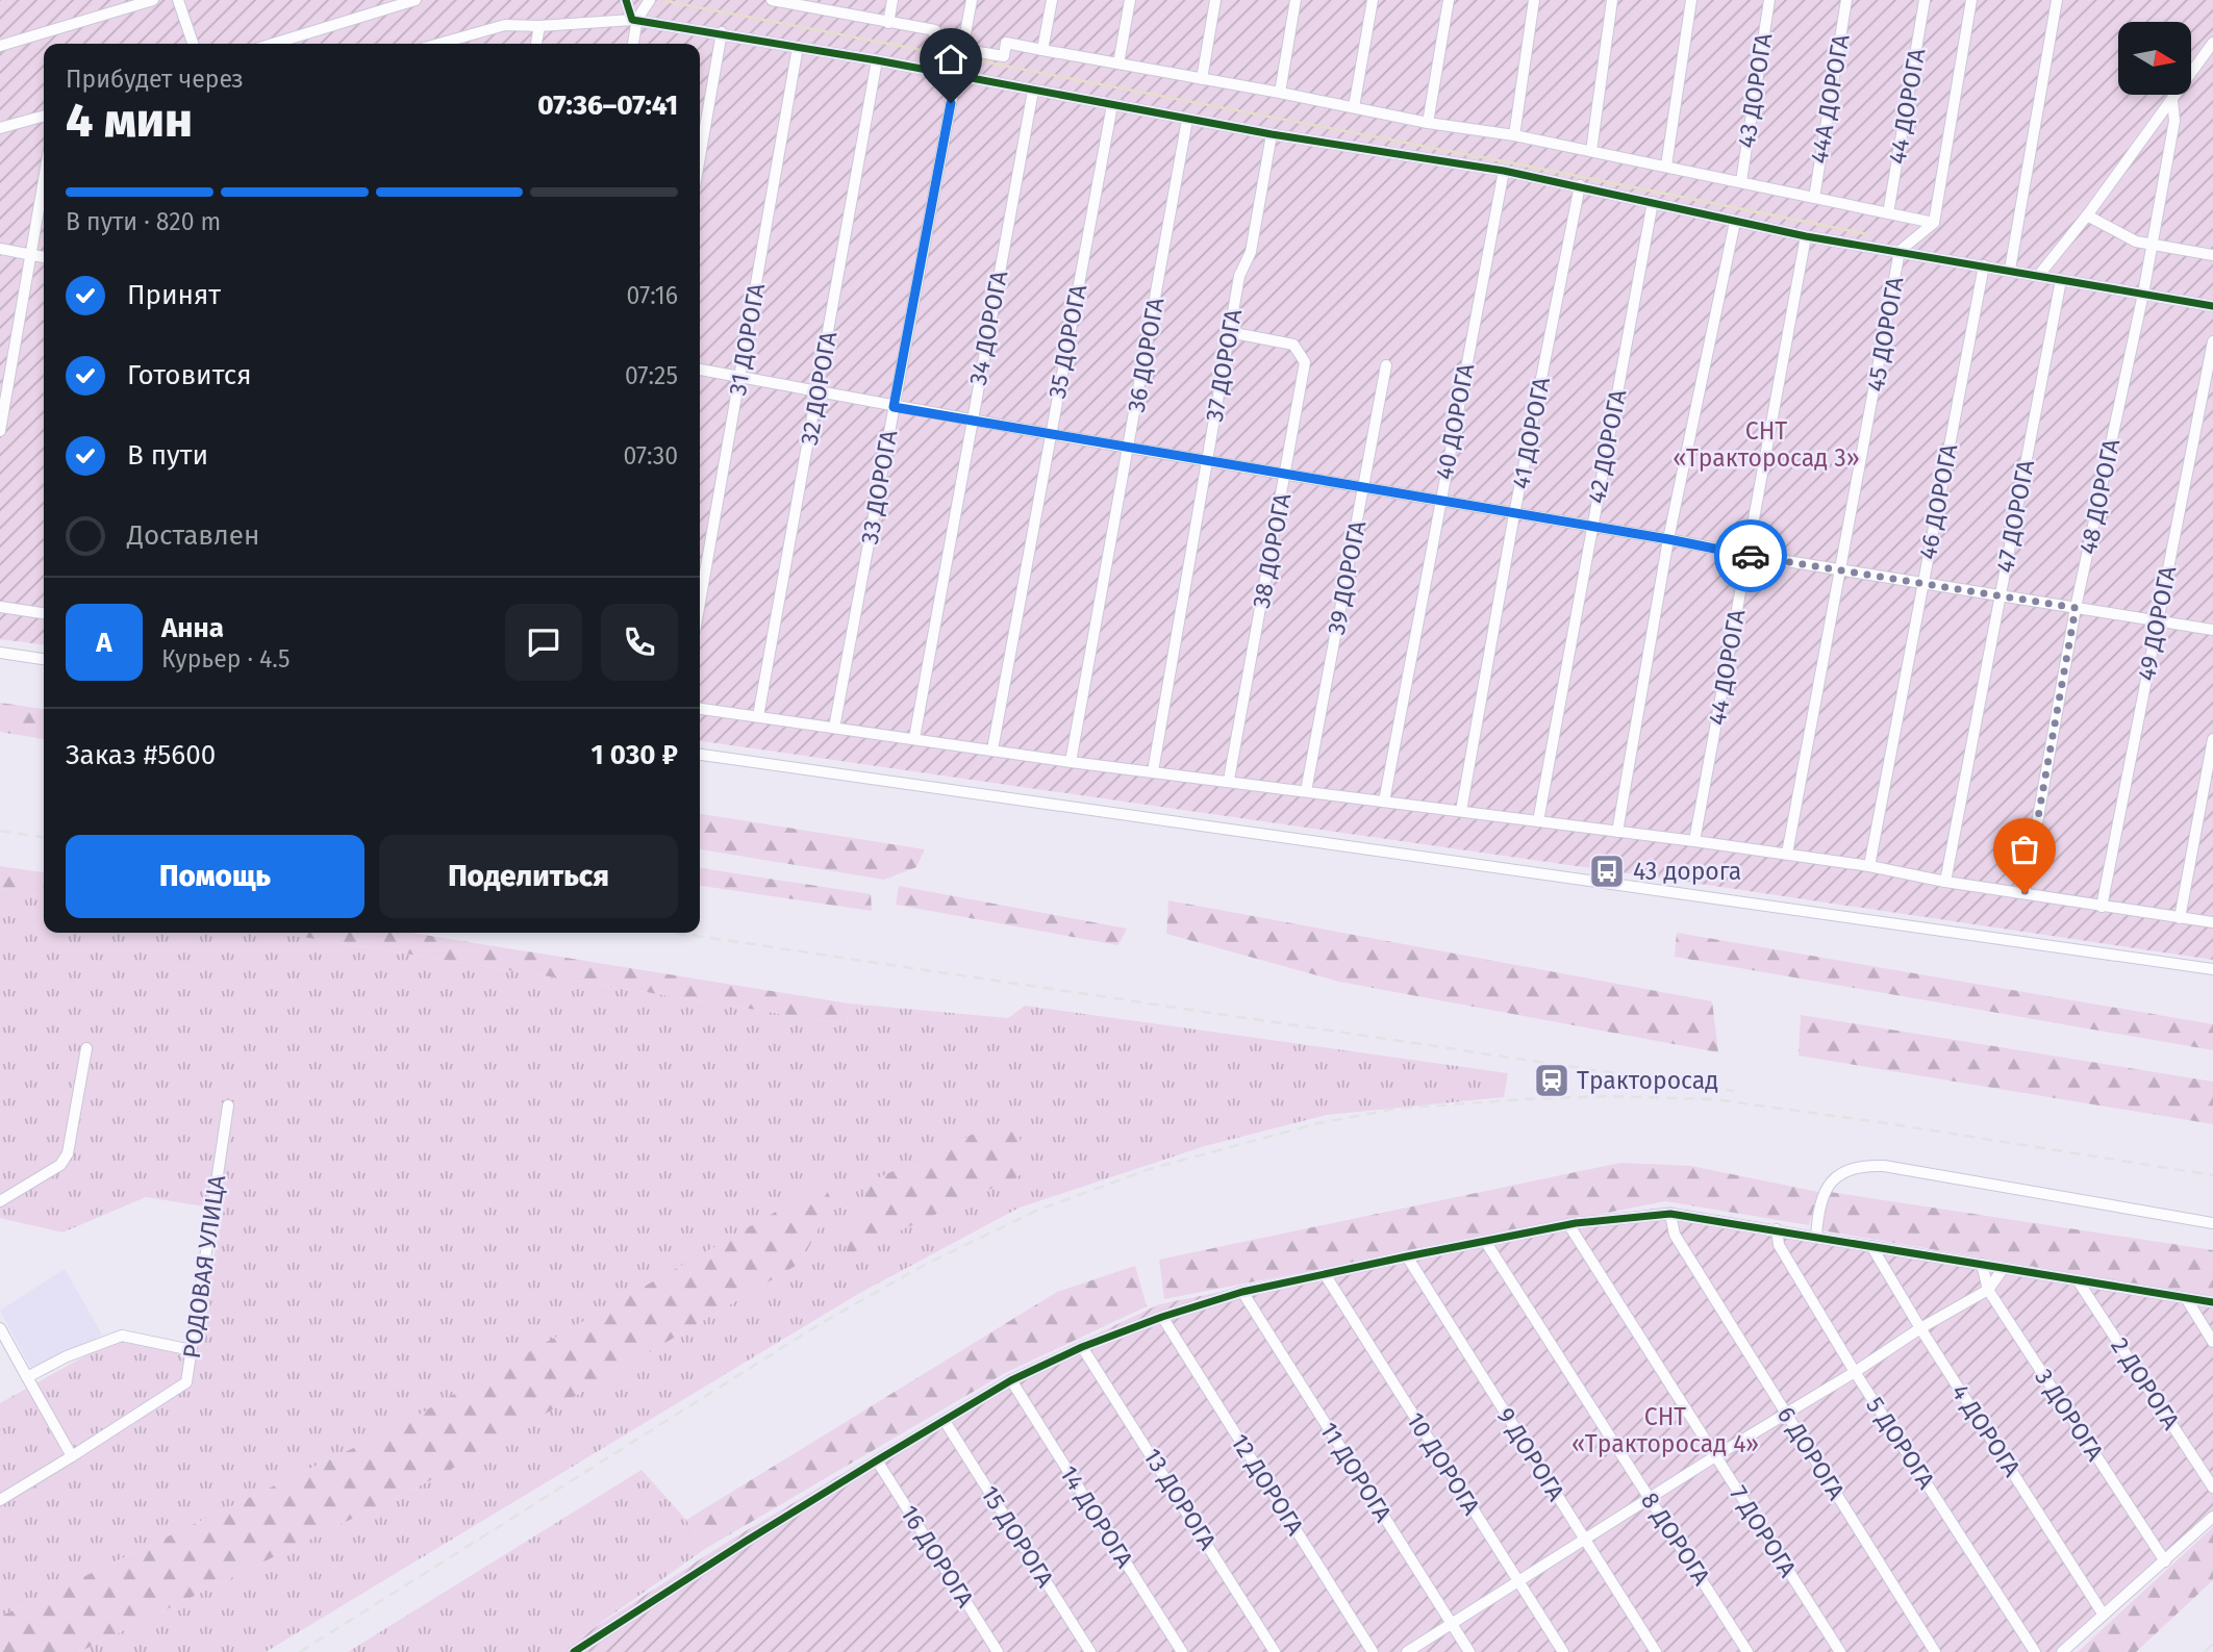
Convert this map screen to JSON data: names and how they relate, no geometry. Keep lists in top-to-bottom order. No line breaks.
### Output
{"streets":{"street":["43 ДОРОГА","44А ДОРОГА","44 ДОРОГА","34 ДОРОГА","45 ДОРОГА","31 ДОРОГА","35 ДОРОГА","36 ДОРОГА","37 ДОРОГА","32 ДОРОГА","40 ДОРОГА","41 ДОРОГА","42 ДОРОГА","33 ДОРОГА","48 ДОРОГА","46 ДОРОГА","47 ДОРОГА","38 ДОРОГА","39 ДОРОГА","49 ДОРОГА","РОДОВАЯ УЛИЦА","2 ДОРОГА","3 ДОРОГА","4 ДОРОГА","5 ДОРОГА","6 ДОРОГА","9 ДОРОГА","10 ДОРОГА","11 ДОРОГА","12 ДОРОГА","13 ДОРОГА","14 ДОРОГА","7 ДОРОГА","15 ДОРОГА","8 ДОРОГА","16 ДОРОГА"]},"crossings":[["37 ДОРОГА","38 ДОРОГА"]],"parks":["СНТ «Тракторосад 3»","СНТ «Тракторосад 4»"],"places":{"bus stop":["43 дорога"],"station":["Тракторосад"]},"north":"right","page":{"heading":["4 мин","Прибудет через","07:36–07:41"],"panel":["Анна","Курьер · 4.5","Заказ #5600","1 030 ₽"],"bar":"В пути · 820 m","list":[["Принят","07:16"],["Готовится","07:25"],["В пути","07:30"],"Доставлен"],"round":"А","buttons":["Помощь","Поделиться"]}}
